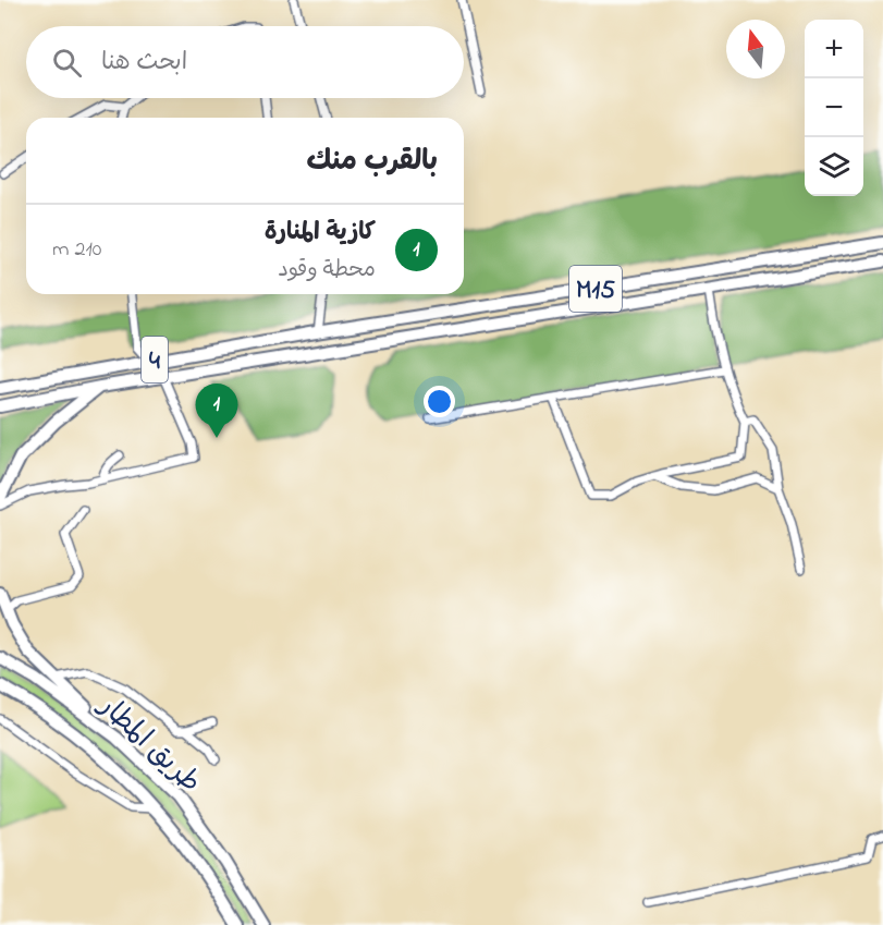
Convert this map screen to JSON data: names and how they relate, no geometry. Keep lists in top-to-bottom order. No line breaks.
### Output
{"streets":{"highway":["M15","4","طريق المطار"]},"crossings":[["M15","4"]],"north":"top","page":{"map_buttons":["+","−"],"search":"ابحث هنا","heading":"بالقرب منك","list":[{"mark":"1","name":"كازية المنارة","note":"محطة وقود","value":"210 m"}],"pins":"1"}}
